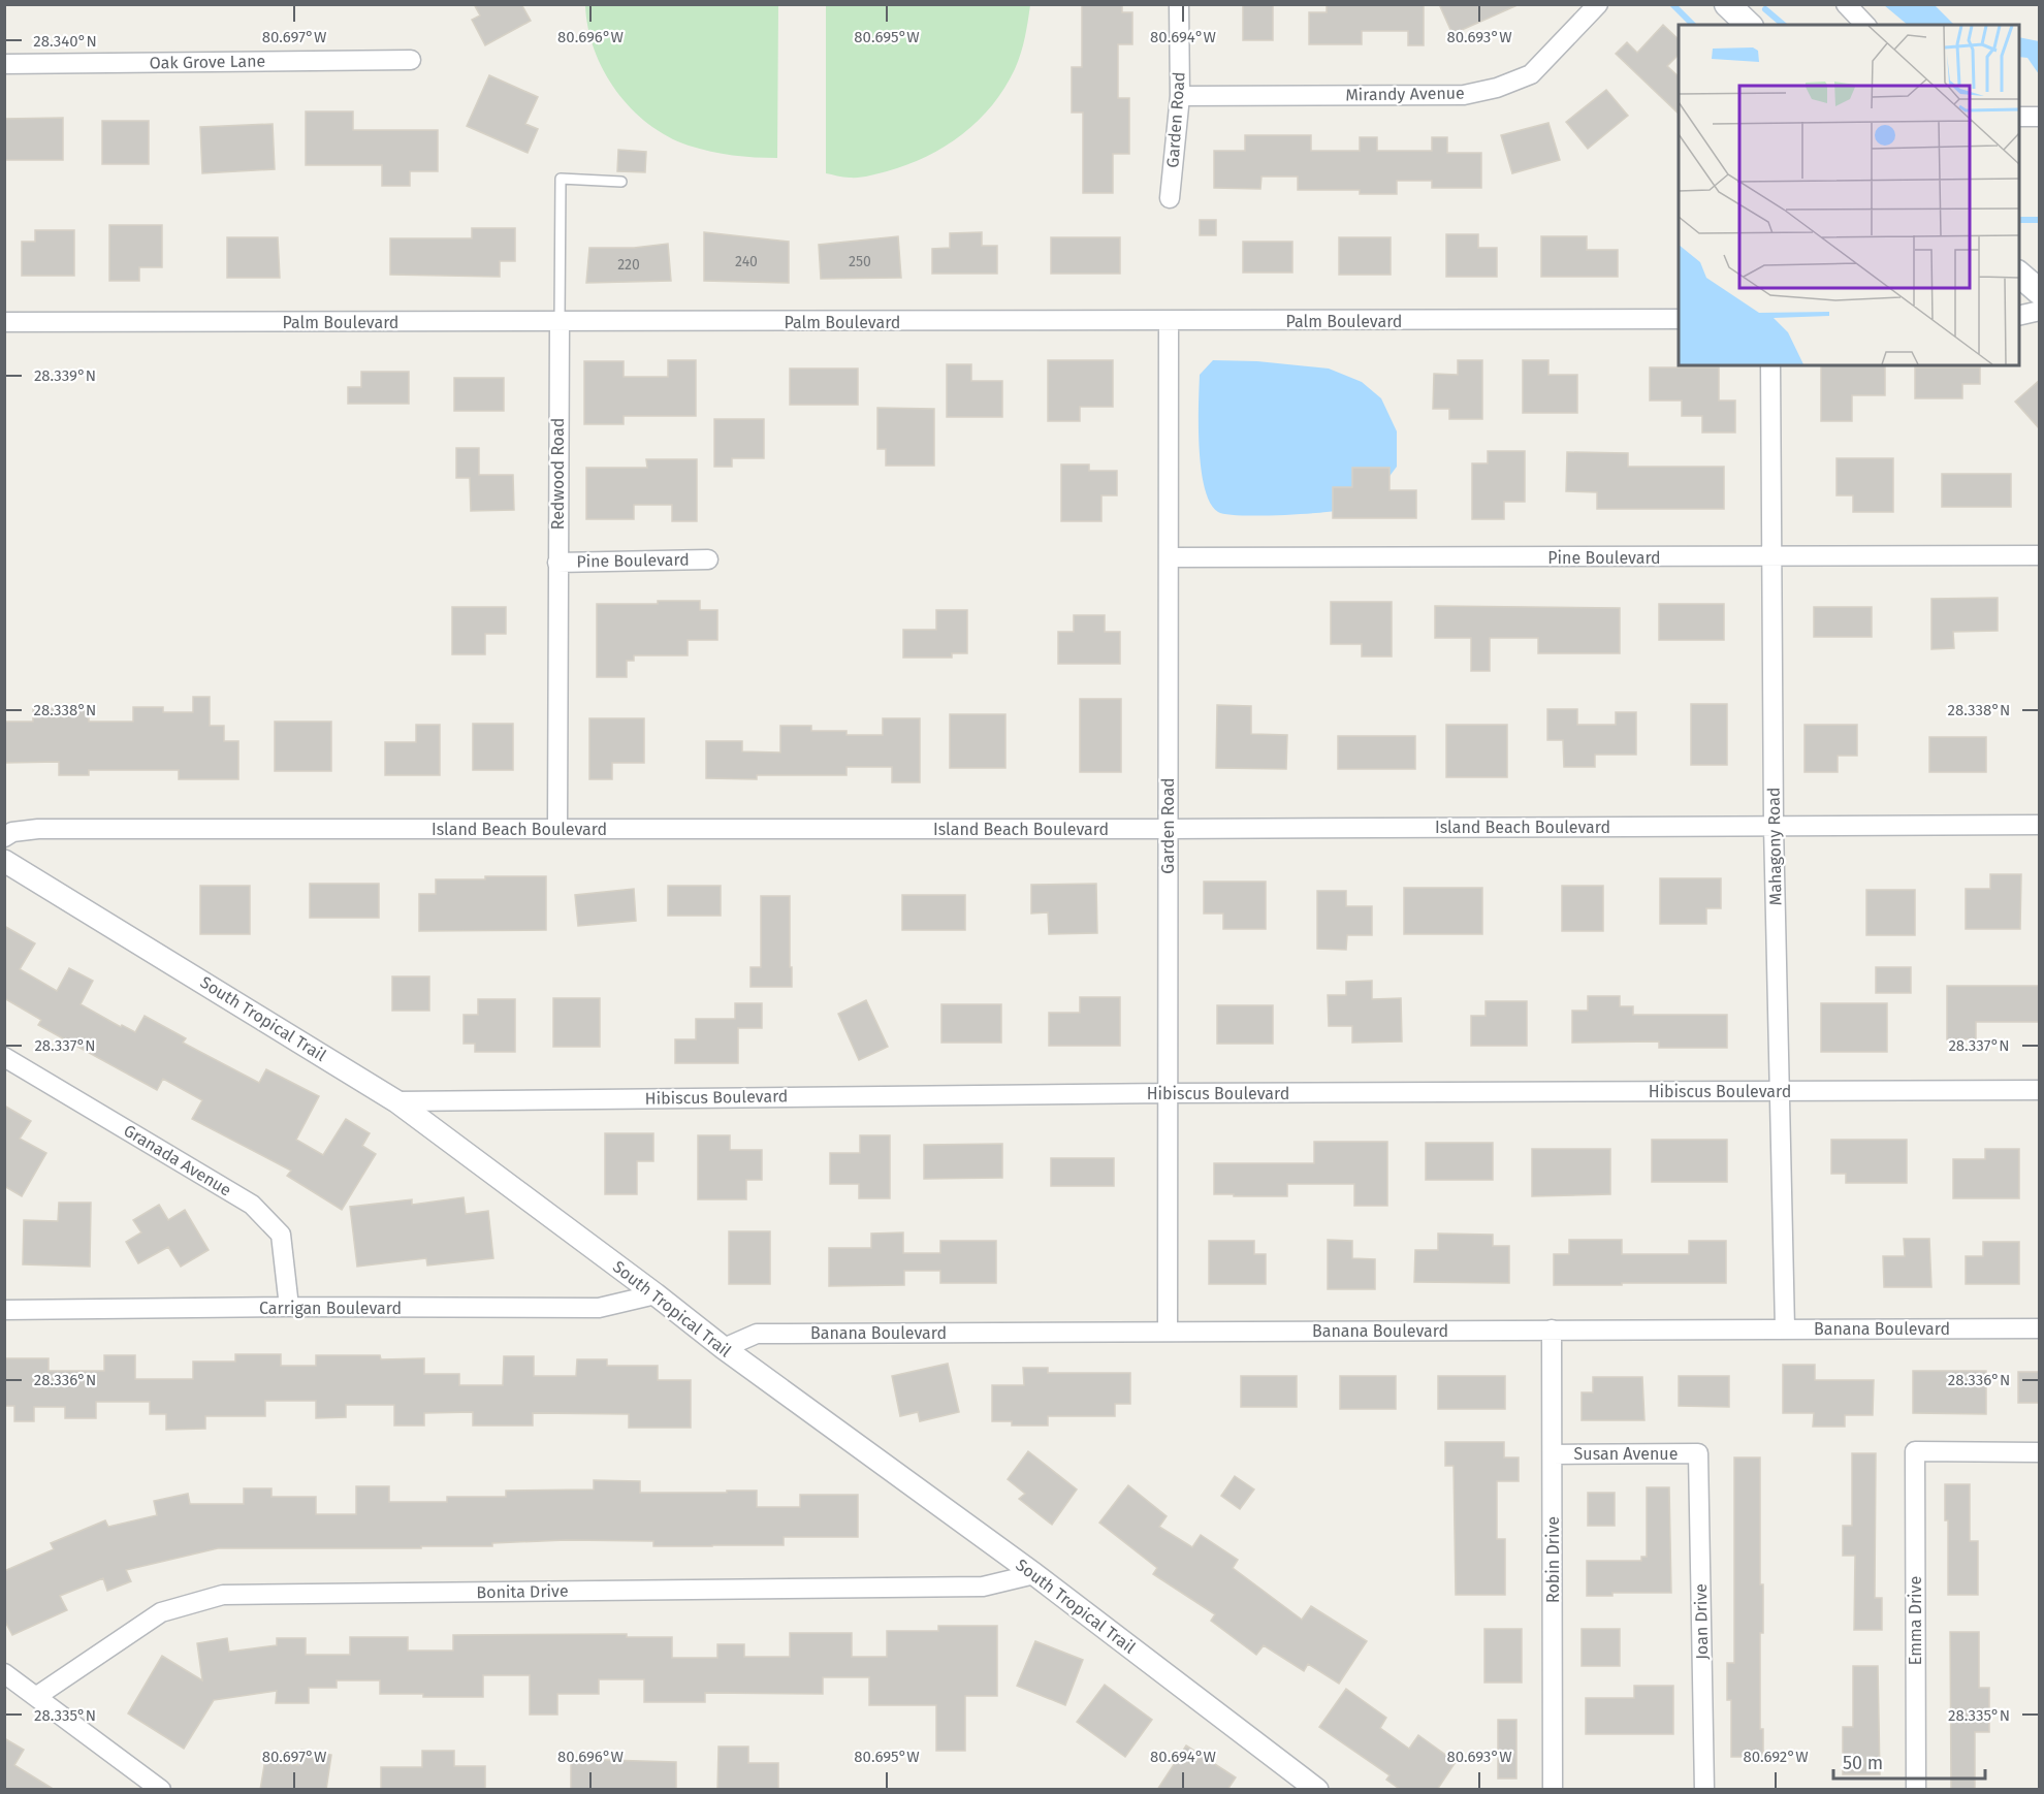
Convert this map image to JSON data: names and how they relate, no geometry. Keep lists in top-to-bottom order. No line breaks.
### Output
{"streets":{"street":["Oak Grove Lane","Mirandy Avenue","Garden Road","Palm Boulevard","Redwood Road","Pine Boulevard","Island Beach Boulevard","Mahagony Road","South Tropical Trail","Hibiscus Boulevard","Granada Avenue","Carrigan Boulevard","Banana Boulevard","Susan Avenue","Robin Drive","Bonita Drive","Emma Drive","Joan Drive"]},"crossings":[["Mirandy Avenue","Garden Road"],["Garden Road","Palm Boulevard"],["Garden Road","Pine Boulevard"],["Garden Road","Island Beach Boulevard"],["Garden Road","Hibiscus Boulevard"],["Garden Road","Banana Boulevard"],["Palm Boulevard","Redwood Road"],["Redwood Road","Pine Boulevard"],["Redwood Road","Island Beach Boulevard"],["Pine Boulevard","Mahagony Road"],["Island Beach Boulevard","Mahagony Road"],["Mahagony Road","Hibiscus Boulevard"],["Mahagony Road","Banana Boulevard"],["South Tropical Trail","Hibiscus Boulevard"],["South Tropical Trail","Carrigan Boulevard"],["South Tropical Trail","Banana Boulevard"],["South Tropical Trail","Bonita Drive"],["Granada Avenue","Carrigan Boulevard"],["Banana Boulevard","Robin Drive"],["Susan Avenue","Robin Drive"],["Susan Avenue","Joan Drive"]],"house_numbers":["240","250","220"],"scale_bar":"50 m","coordinates":["80.697°W","80.696°W","80.695°W","80.694°W","80.693°W","28.340°N","28.339°N","28.338°N","28.337°N","28.336°N","28.335°N","80.692°W"]}
